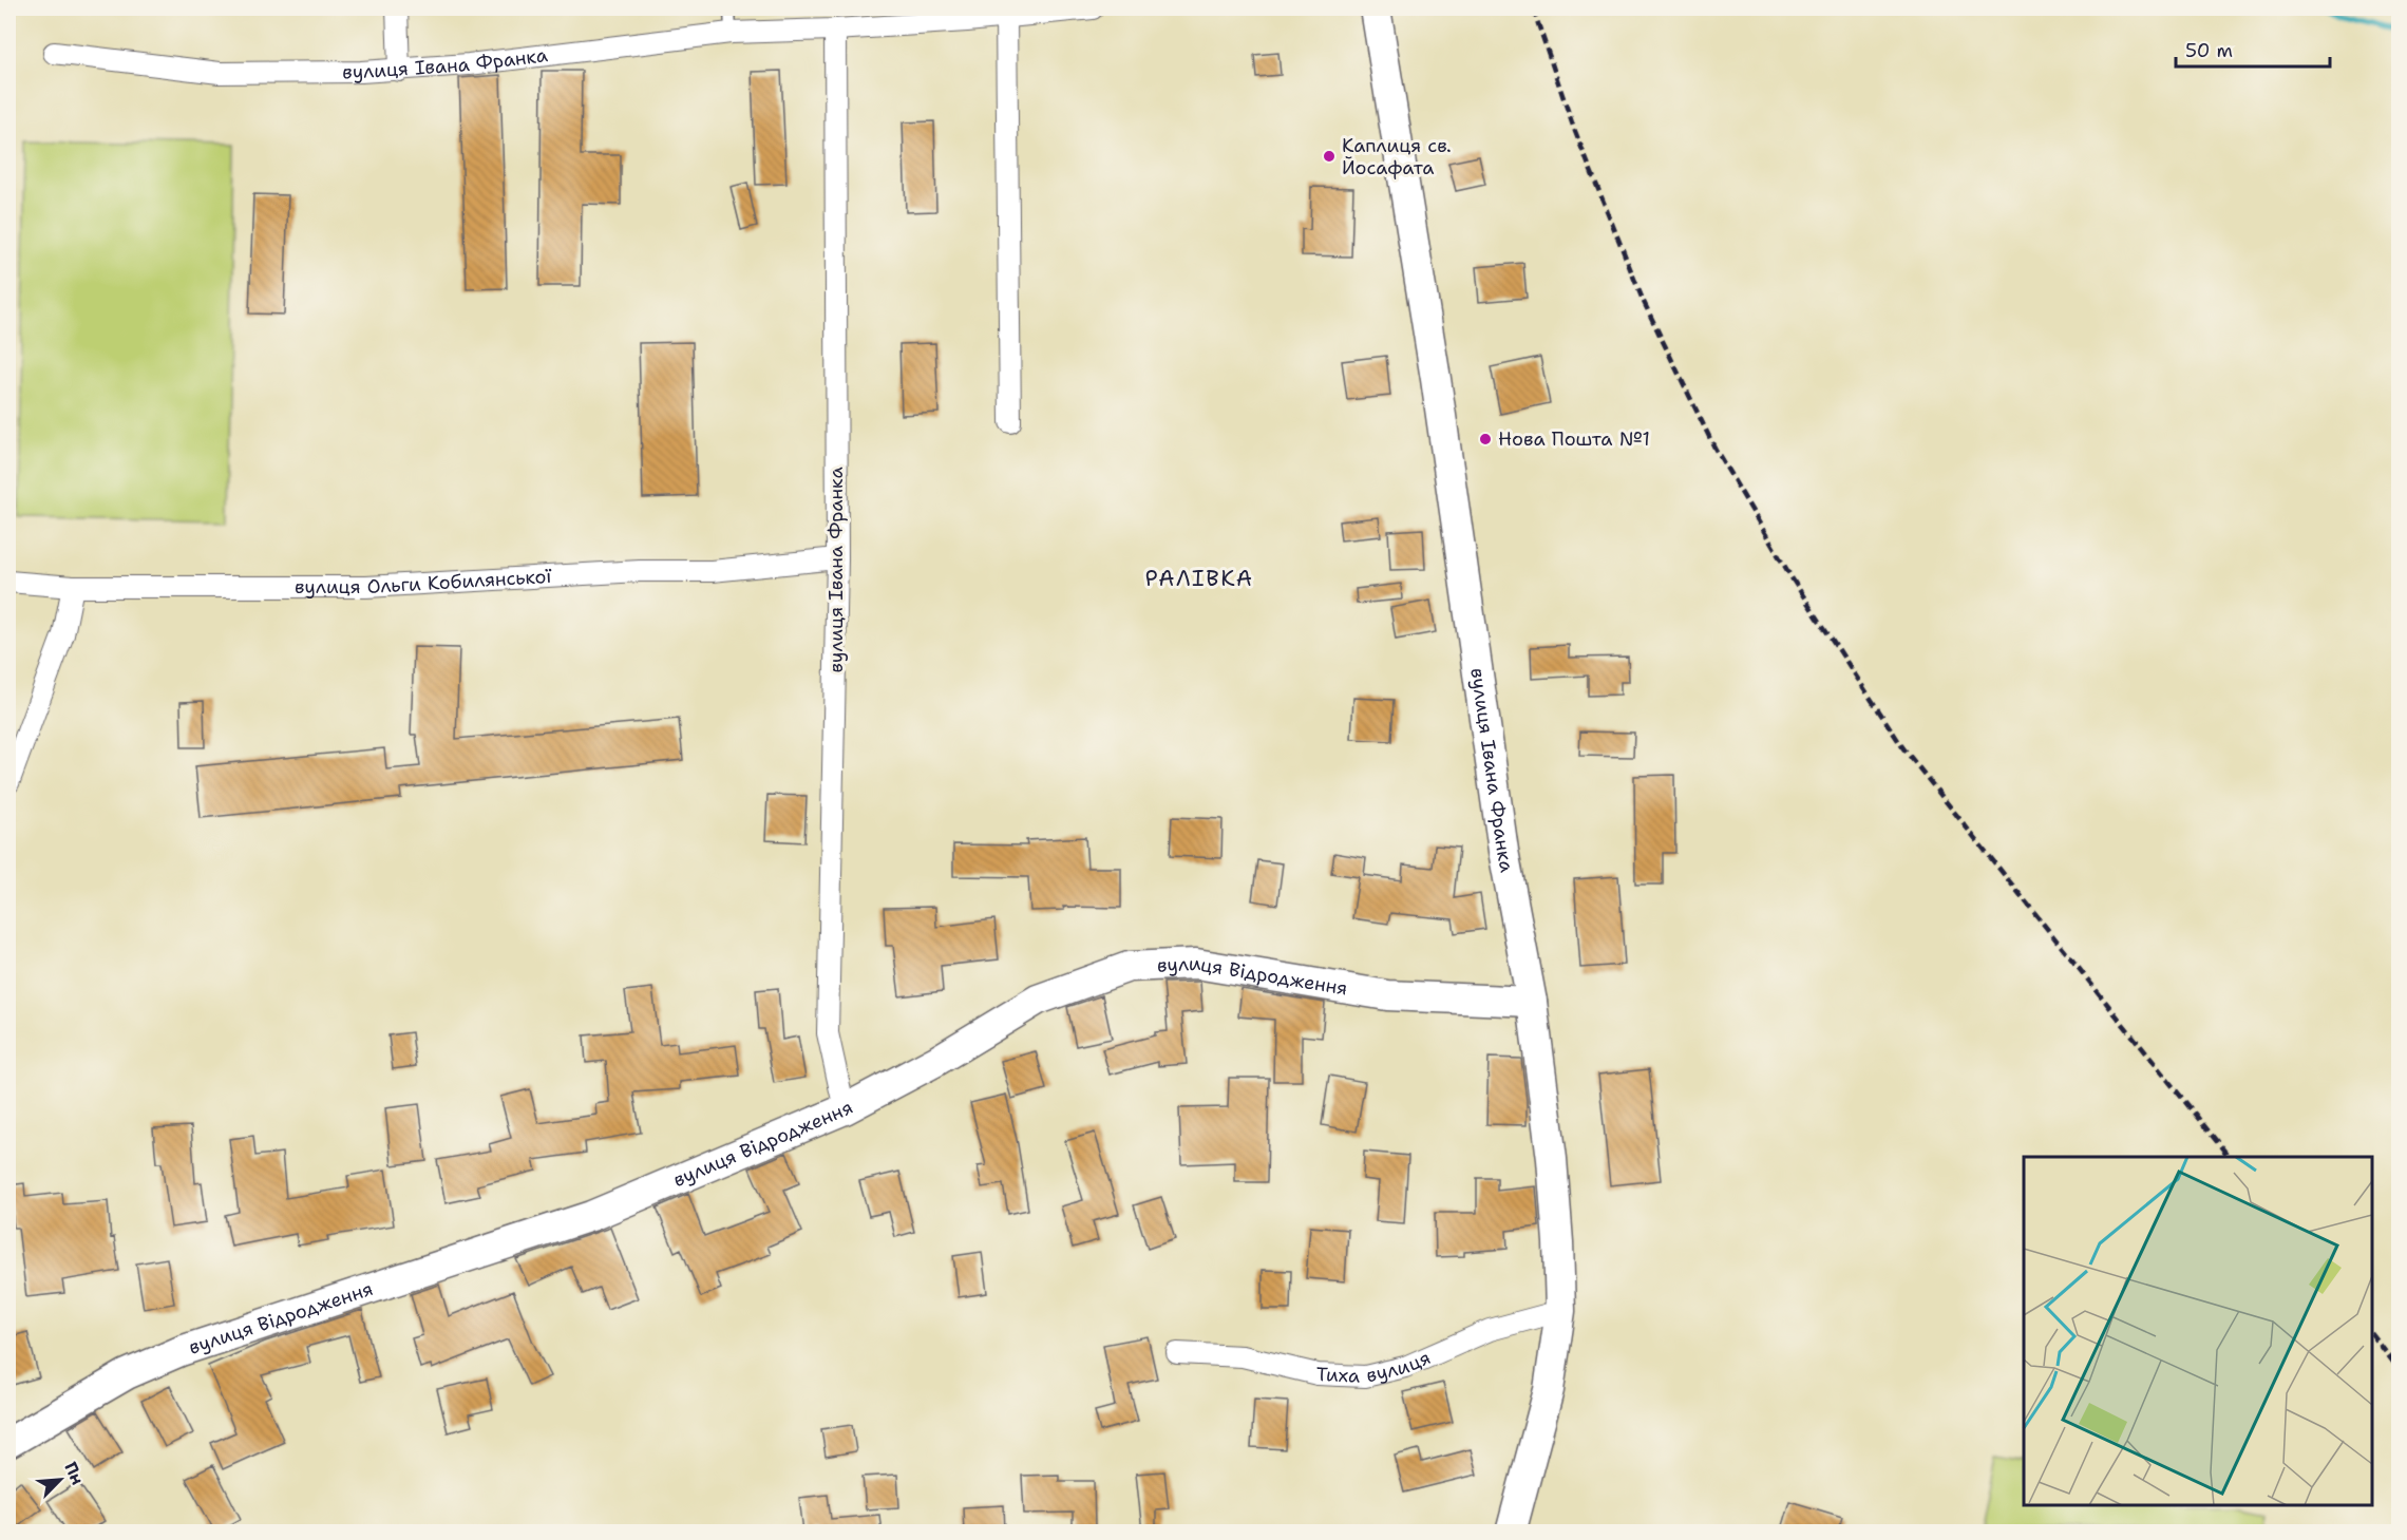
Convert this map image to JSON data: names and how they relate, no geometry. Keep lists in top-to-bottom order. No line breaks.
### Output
{"streets":{"street":["вулиця Івана Франка","вулиця Ольги Кобилянської","вулиця Відродження","Тиха вулиця"]},"crossings":[["вулиця Івана Франка","вулиця Ольги Кобилянської"],["вулиця Івана Франка","вулиця Відродження"],["вулиця Івана Франка","Тиха вулиця"]],"districts":["РАЛІВКА"],"places":["Каплиця св. Йосафата","Нова Пошта №1"],"scale_bar":"50 m","north":"top right"}
